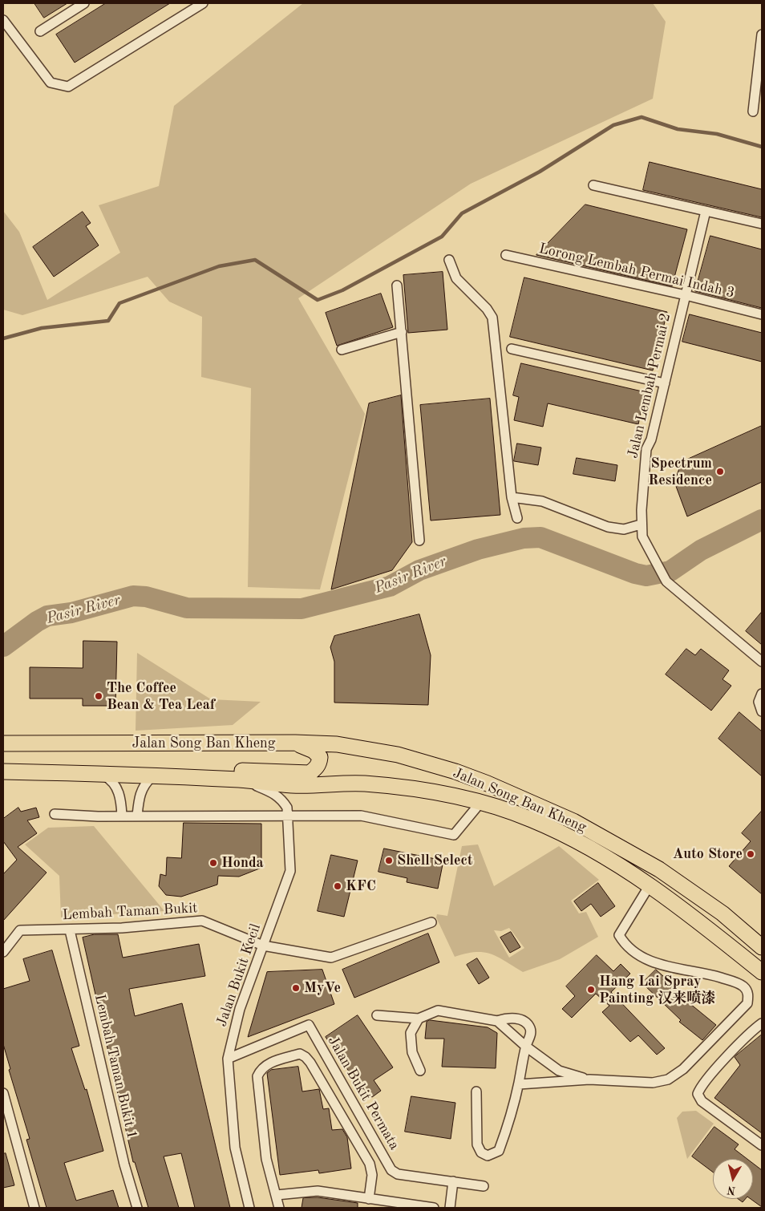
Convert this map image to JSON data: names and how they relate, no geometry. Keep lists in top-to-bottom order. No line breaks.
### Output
{"streets":{"main road":["Jalan Song Ban Kheng"],"street":["Lorong Lembah Permai Indah 3","Jalan Lembah Permai 2","Lembah Taman Bukit","Jalan Bukit Kecil","Lembah Taman Bukit 1","Jalan Bukit Permata"]},"crossings":[["Lorong Lembah Permai Indah 3","Jalan Lembah Permai 2"],["Jalan Song Ban Kheng","Jalan Bukit Kecil"],["Lembah Taman Bukit","Jalan Bukit Kecil"],["Lembah Taman Bukit","Lembah Taman Bukit 1"],["Jalan Bukit Kecil","Jalan Bukit Permata"]],"water":["Pasir River"],"places":["Spectrum Residence","The Coffee Bean & Tea Leaf","Auto Store","Shell Select","Honda","KFC","MyVe","Hang Lai Spray Painting 汉来喷漆"],"north":"bottom"}
